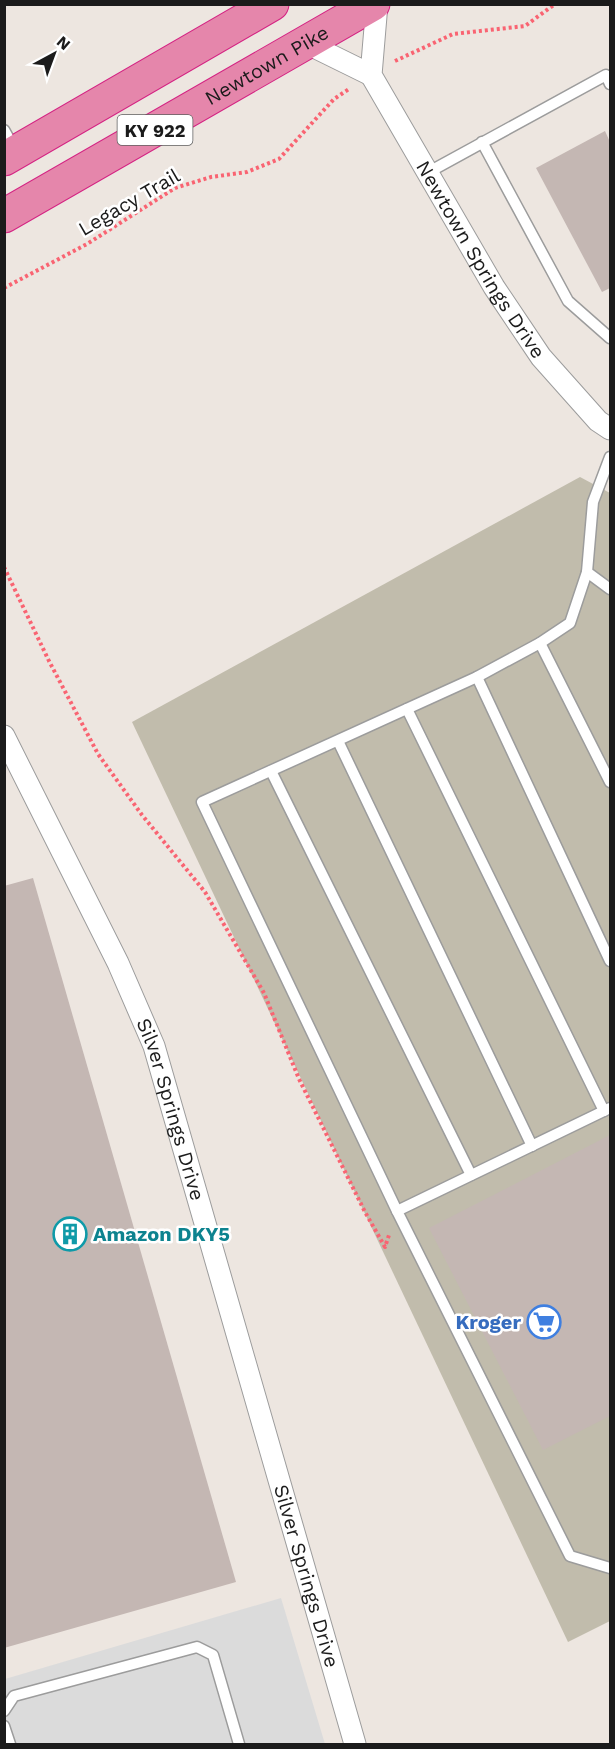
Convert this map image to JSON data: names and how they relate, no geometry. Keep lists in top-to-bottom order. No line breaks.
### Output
{"streets":{"highway":["Newtown Pike","KY 922"],"street":["Newtown Springs Drive","Silver Springs Drive"],"path":["Legacy Trail"]},"places":{"building":["Amazon DKY5"],"supermarket":["Kroger"]},"north":"top right"}
